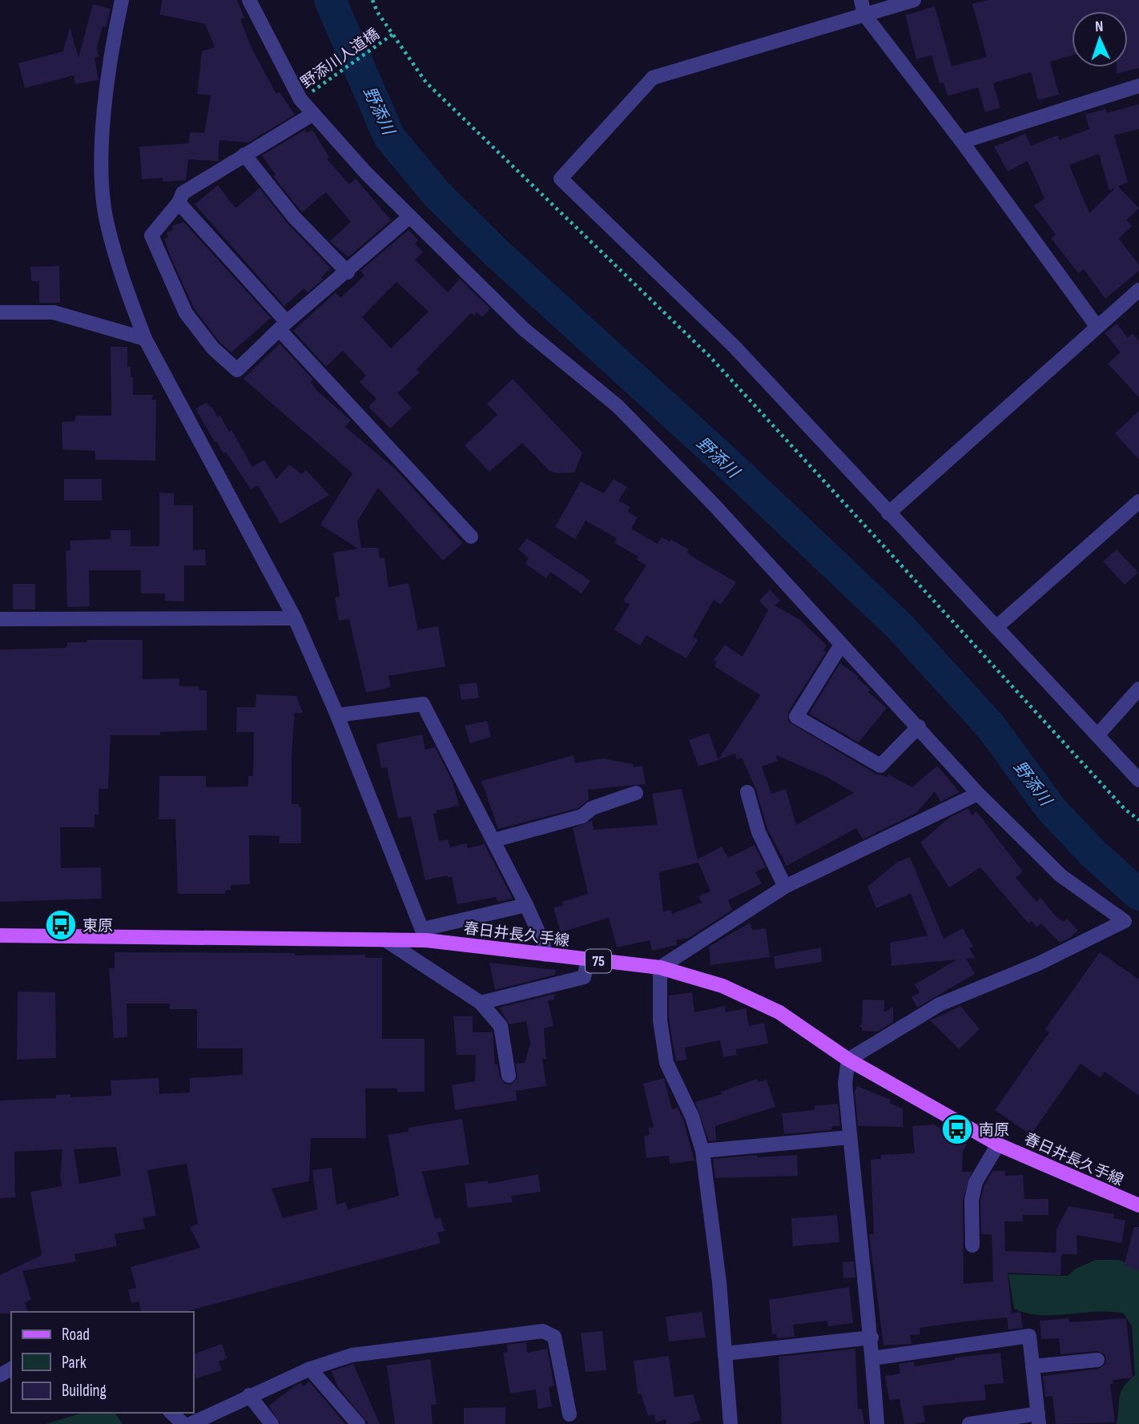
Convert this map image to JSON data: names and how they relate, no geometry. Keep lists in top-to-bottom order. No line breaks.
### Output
{"streets":{"main road":["春日井長久手線","75"],"path":["野添川人道橋"]},"water":["野添川"],"places":{"bus stop":["東原","南原"]},"legend":["Road","Park","Building"],"north":"top"}
